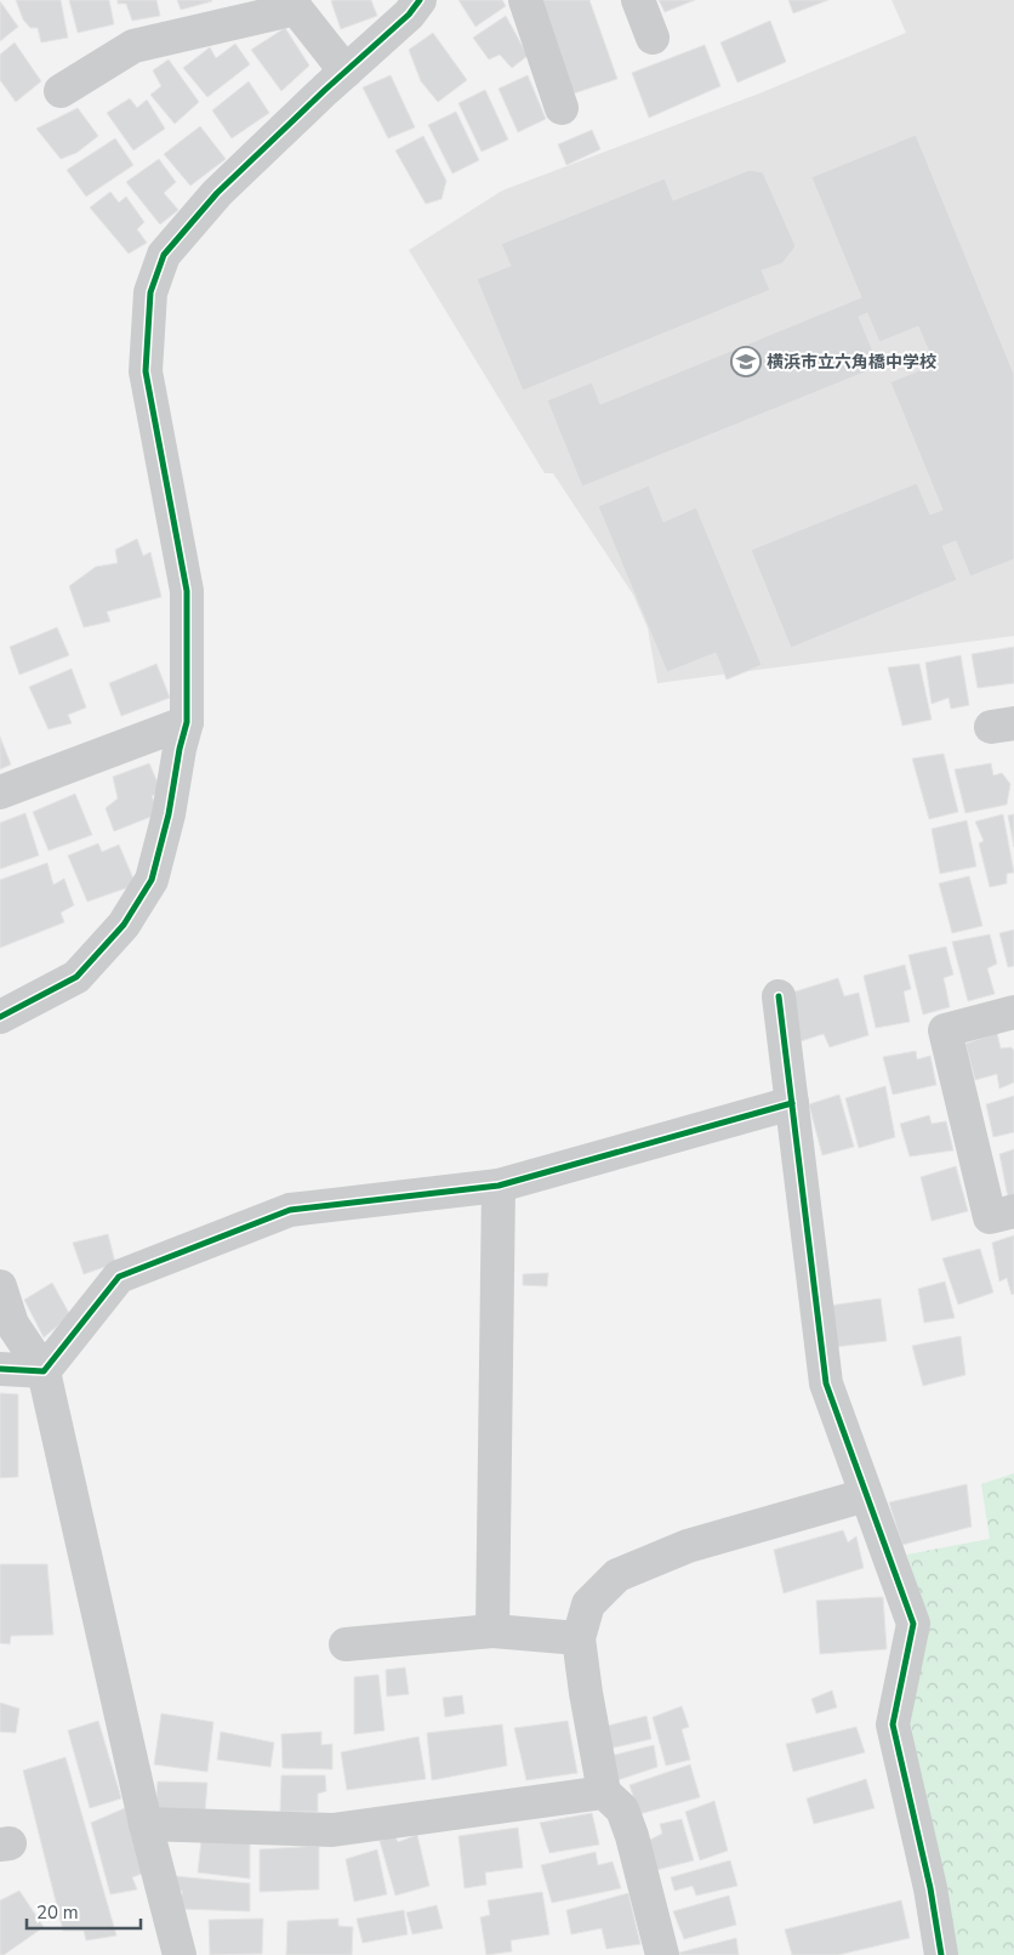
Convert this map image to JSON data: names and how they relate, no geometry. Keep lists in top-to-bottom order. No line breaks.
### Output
{"places":{"school or university":["横浜市立六角橋中学校"]},"scale_bar":"20 m"}
